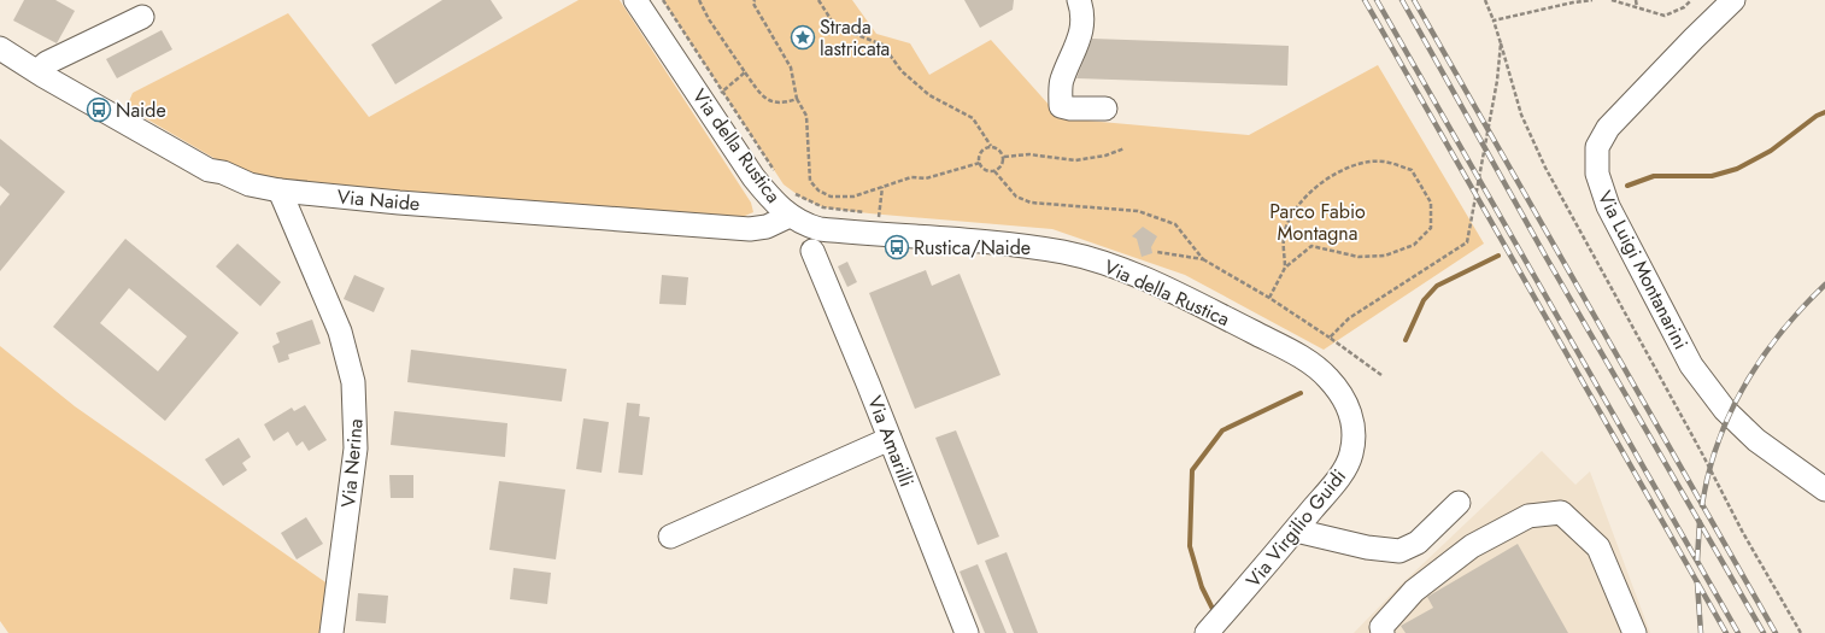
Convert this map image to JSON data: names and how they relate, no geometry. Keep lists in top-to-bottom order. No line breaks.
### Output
{"streets":{"street":["Via della Rustica","Via Naide","Via Luigi Montanarini","Via Amarilli","Via Nerina","Via Virgilio Guidi"]},"crossings":[["Via della Rustica","Via Naide"],["Via della Rustica","Via Amarilli"],["Via della Rustica","Via Virgilio Guidi"],["Via Naide","Via Amarilli"],["Via Naide","Via Nerina"]],"parks":["Parco Fabio Montagna"],"places":{"place":["Strada lastricata"],"bus stop":["Naide","Rustica/Naide"]}}
